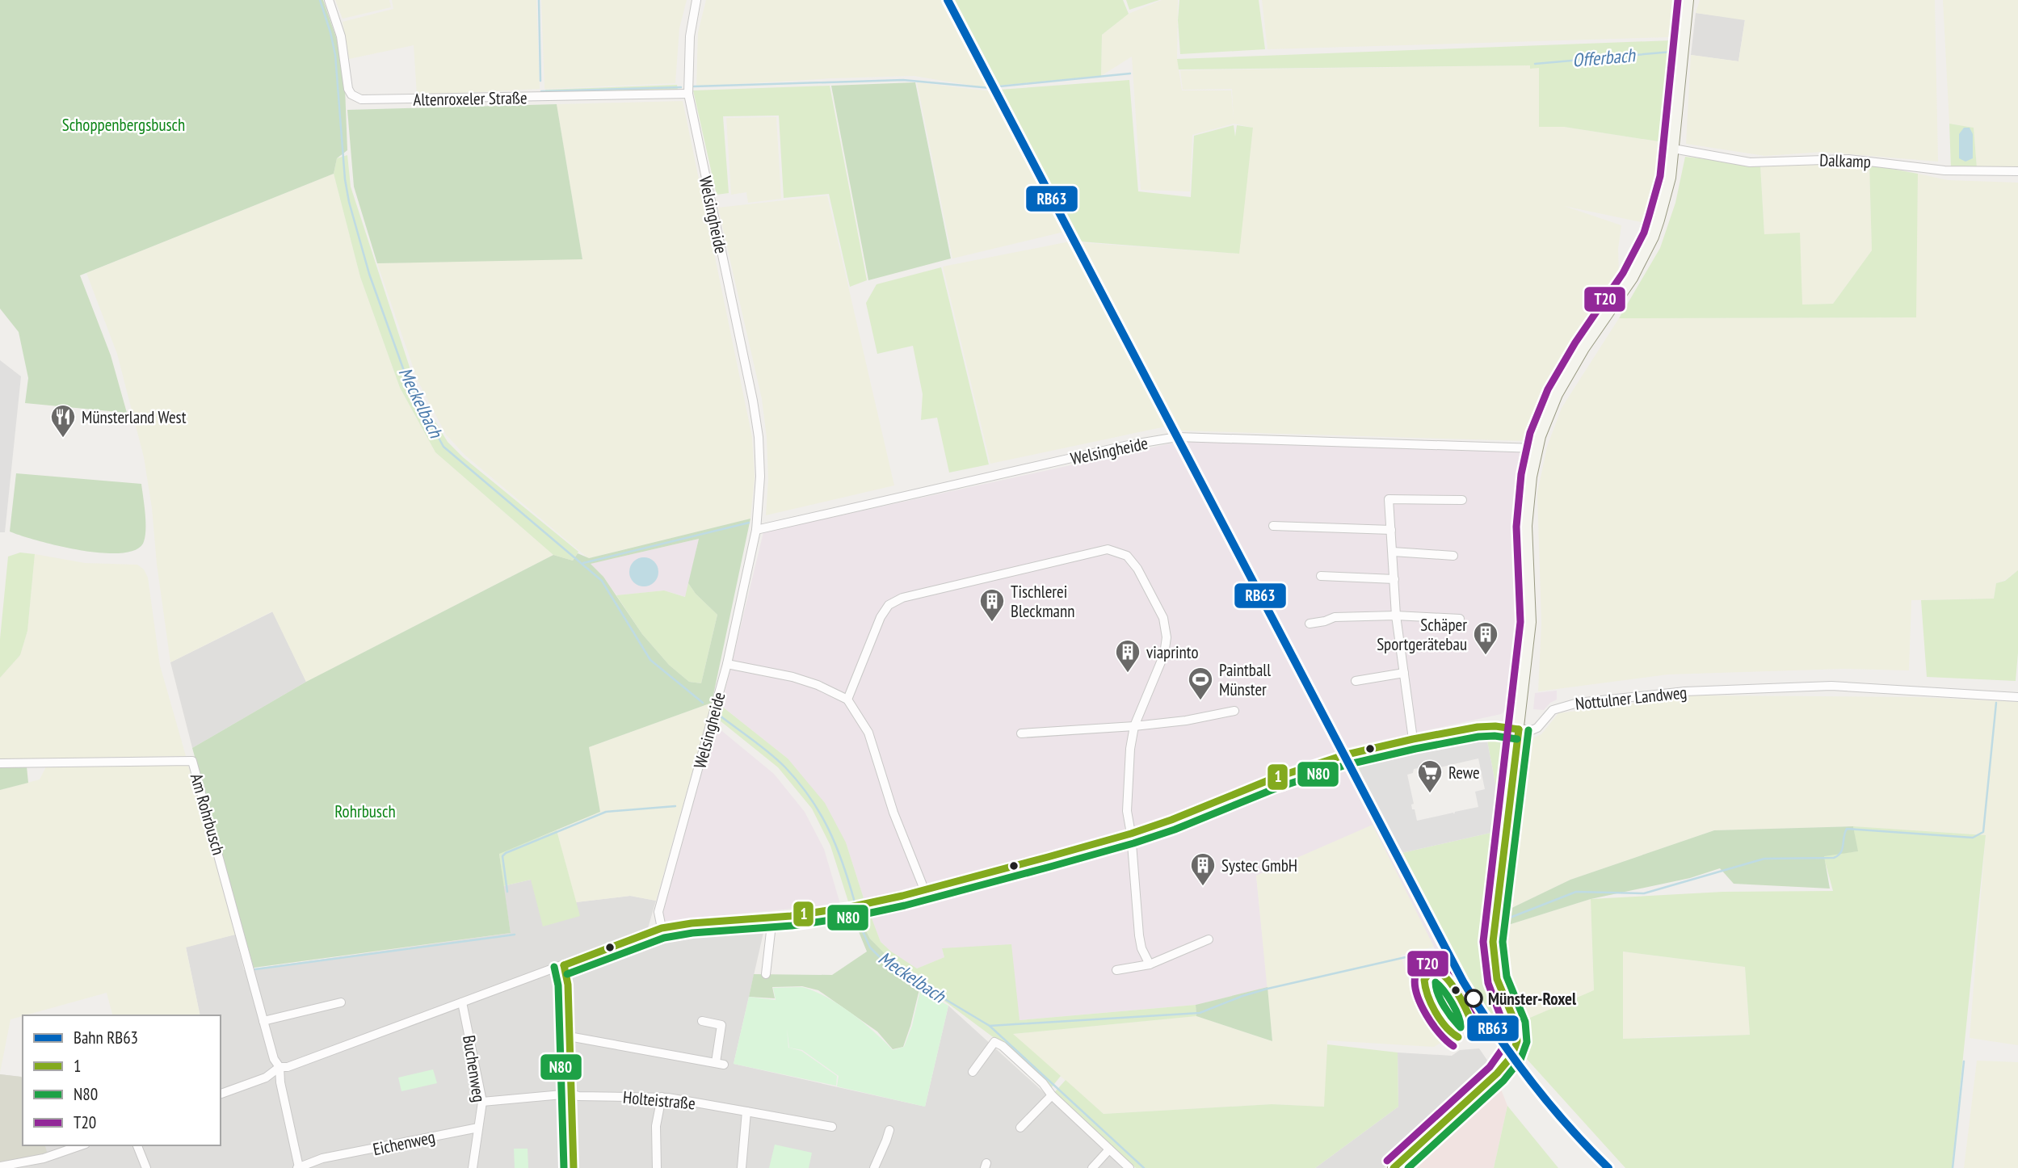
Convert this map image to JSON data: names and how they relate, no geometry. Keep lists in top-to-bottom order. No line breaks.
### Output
{"streets":{"street":["Altenroxeler Straße","Dalkamp","Welsingheide","Nottulner Landweg","Am Rohrbusch","Buchenweg","Holteistraße","Eichenweg"]},"crossings":[["Altenroxeler Straße","Welsingheide"],["Welsingheide","Nottulner Landweg"],["Nottulner Landweg","Am Rohrbusch"],["Nottulner Landweg","Buchenweg"],["Am Rohrbusch","Eichenweg"],["Buchenweg","Eichenweg"]],"water":["Offerbach","Meckelbach"],"parks":["Schoppenbergsbusch","Rohrbusch"],"places":{"restaurant":["Münsterland West"],"building":["Tischlerei Bleckmann","Schäper Sportgerätebau","viaprinto","Systec GmbH"],"sports":["Paintball Münster"],"supermarket":["Rewe"],"other":["Münster-Roxel"]},"lines":["rail line RB63","transit line T20","transit line 1","transit line N80"],"legend":["Bahn RB63","1","N80","T20"]}
